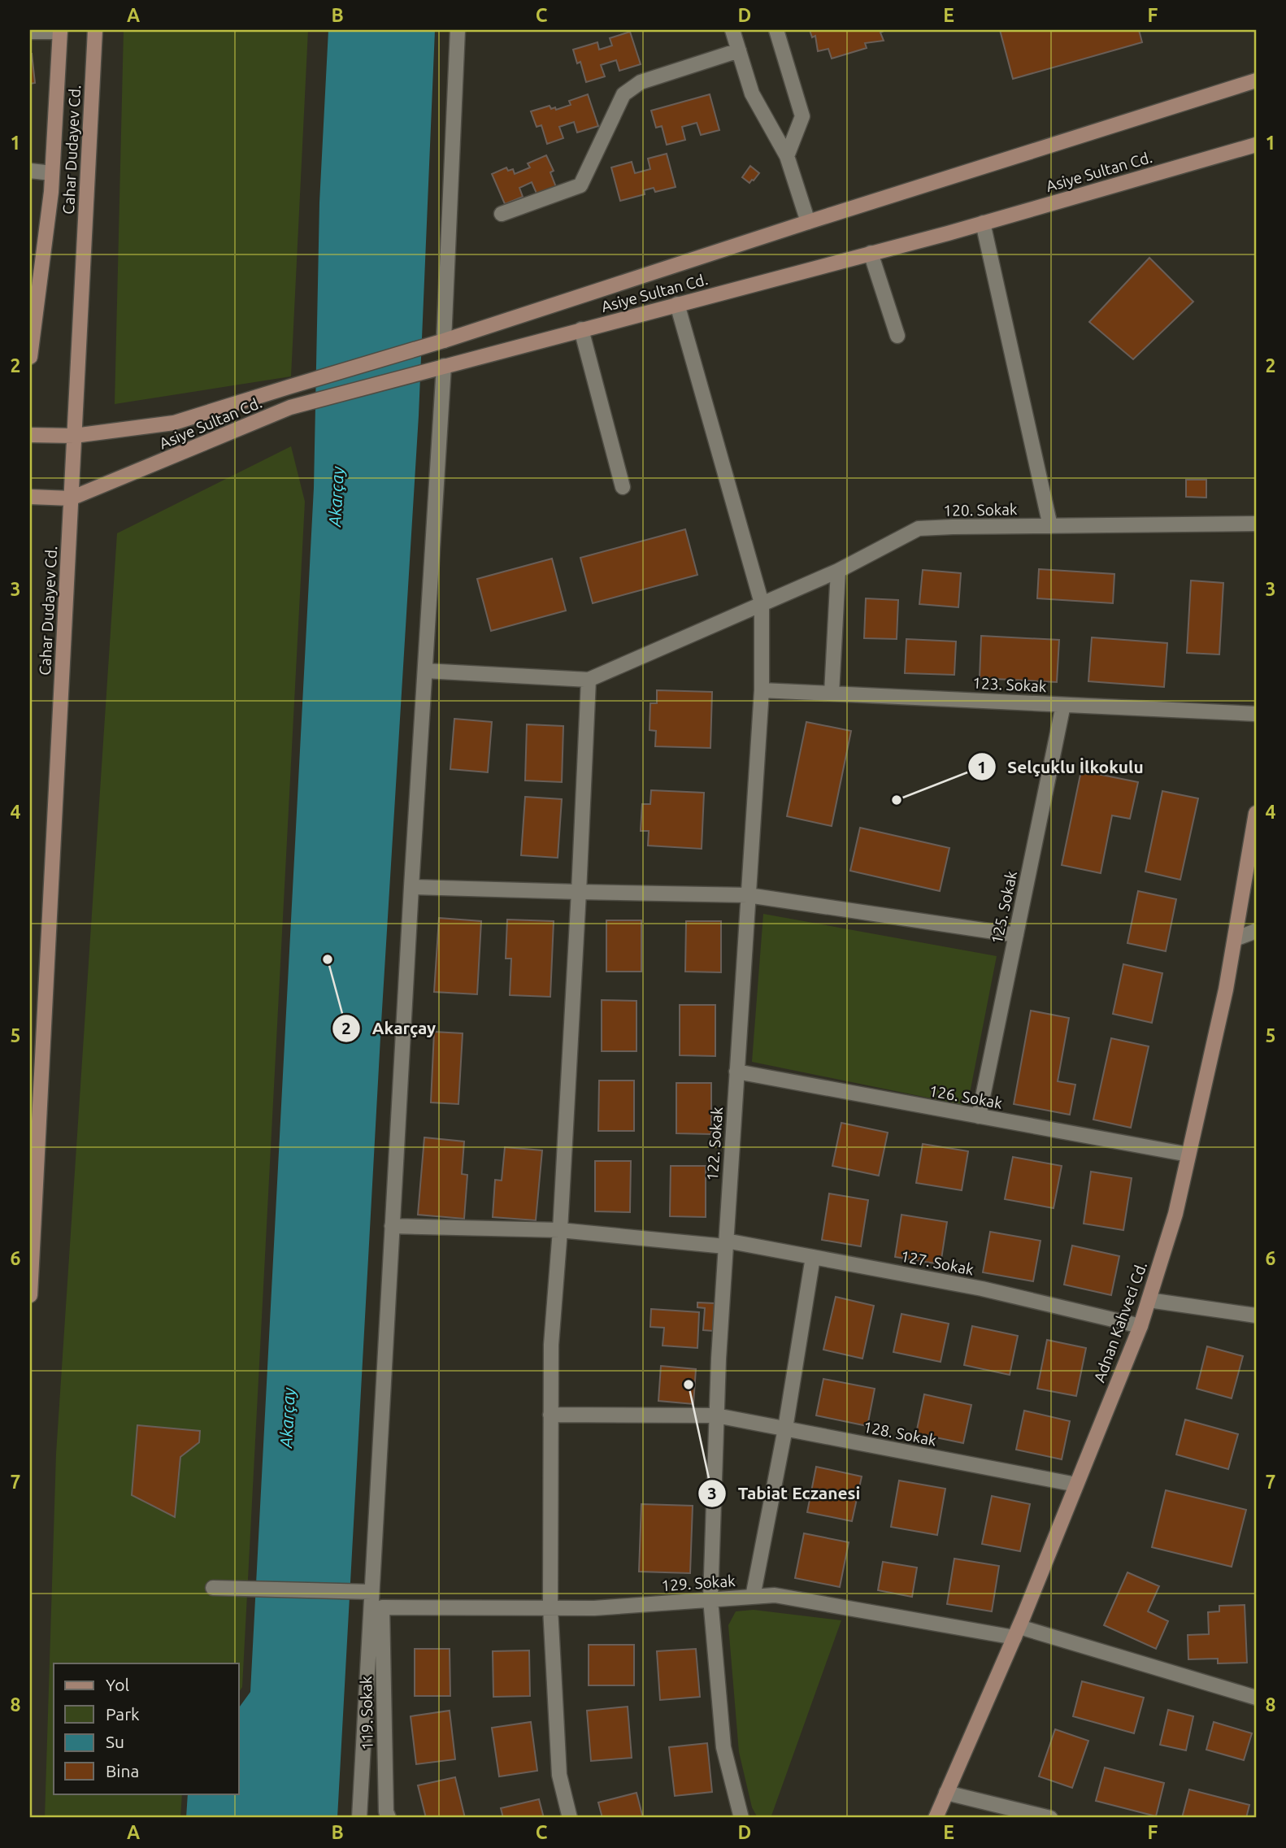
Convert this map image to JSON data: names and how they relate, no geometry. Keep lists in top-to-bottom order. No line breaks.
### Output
{"streets":{"main road":["Cahar Dudayev Cd.","Asiye Sultan Cd.","Adnan Kahveci Cd."],"street":["120. Sokak","123. Sokak","125. Sokak","126. Sokak","122. Sokak","127. Sokak","128. Sokak","129. Sokak","119. Sokak"]},"crossings":[["Cahar Dudayev Cd.","Asiye Sultan Cd."],["Asiye Sultan Cd.","122. Sokak"],["120. Sokak","122. Sokak"],["123. Sokak","125. Sokak"],["123. Sokak","122. Sokak"],["125. Sokak","126. Sokak"],["126. Sokak","122. Sokak"],["126. Sokak","Adnan Kahveci Cd."],["122. Sokak","127. Sokak"],["122. Sokak","128. Sokak"],["122. Sokak","129. Sokak"],["127. Sokak","Adnan Kahveci Cd."],["Adnan Kahveci Cd.","128. Sokak"],["Adnan Kahveci Cd.","129. Sokak"],["129. Sokak","119. Sokak"]],"water":["Akarçay"],"places":["Selçuklu İlkokulu","Akarçay","Tabiat Eczanesi"],"legend":["Yol","Park","Su","Bina"],"grid":{"columns":["A","B","C","D","E","F"],"rows":["1","2","3","4","5","6","7","8"]}}
